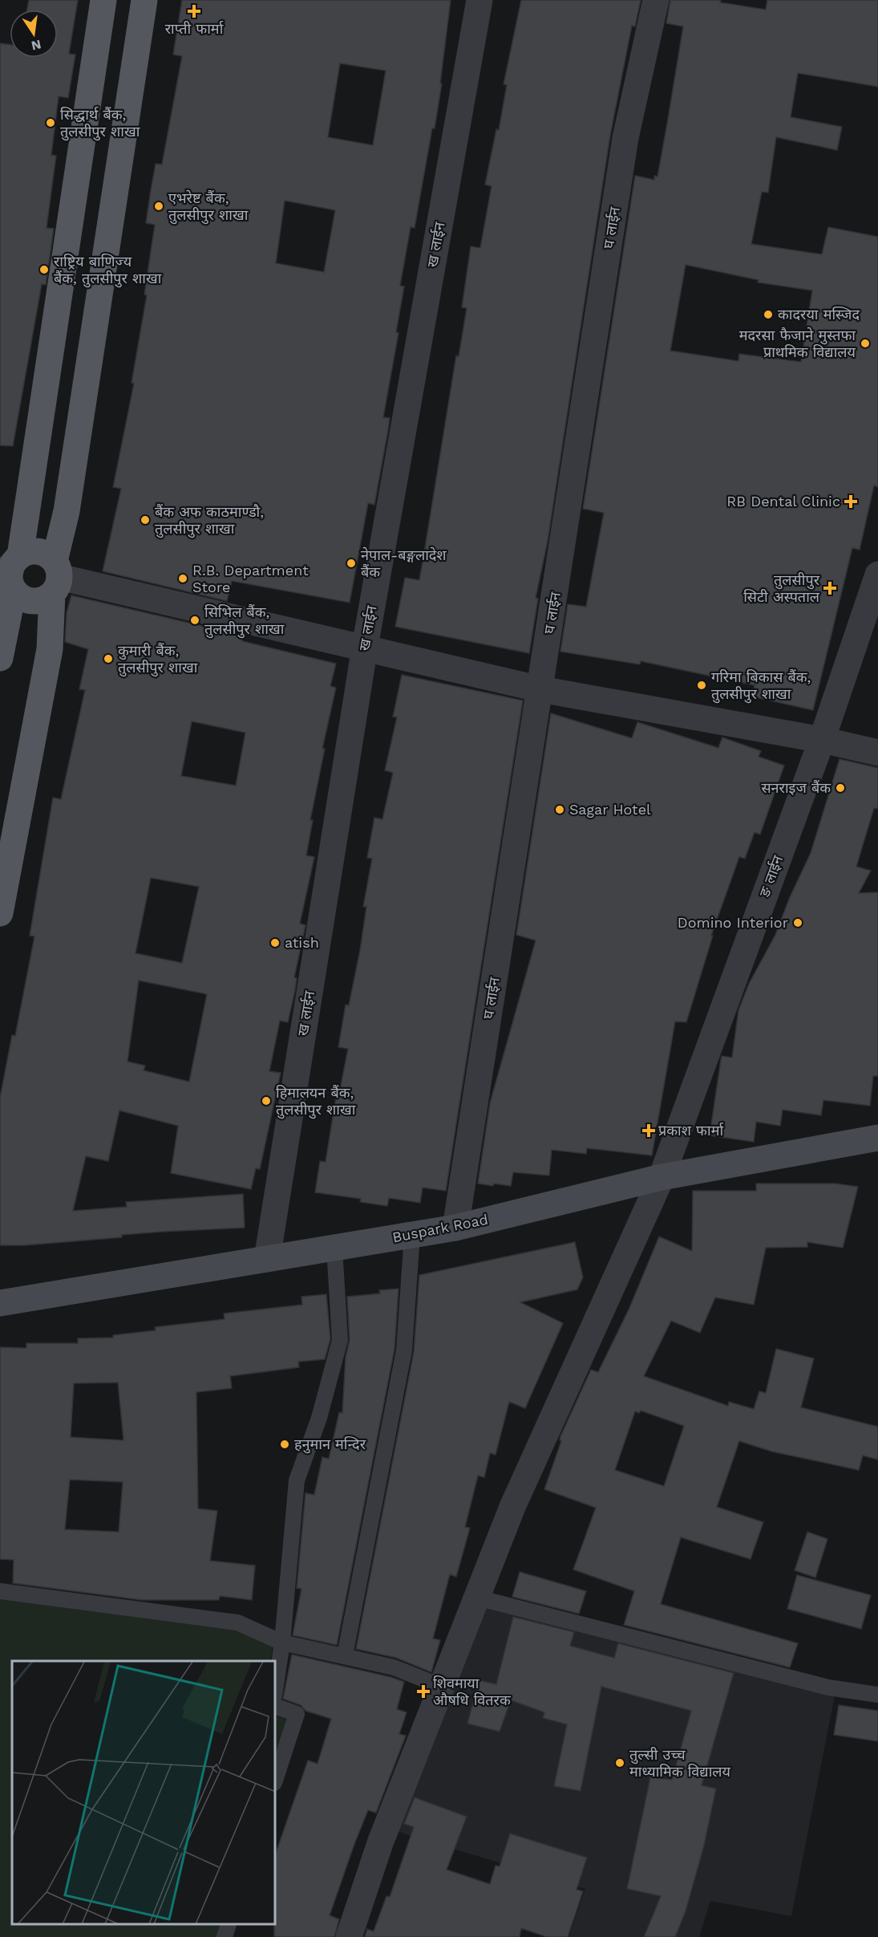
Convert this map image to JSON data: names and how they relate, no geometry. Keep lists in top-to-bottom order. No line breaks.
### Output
{"streets":{"main road":["Buspark Road"],"street":["घ लाईन","ख लाईन","ङ लाईन"]},"crossings":[["घ लाईन","Buspark Road"],["ख लाईन","Buspark Road"],["ङ लाईन","Buspark Road"]],"places":{"health":["राप्ती फार्मा","RB Dental Clinic","तुलसीपुर सिटी अस्पताल","प्रकाश फार्मा","शिवमाया औषधि वितरक"],"other":["सिद्धार्थ बैंक, तुलसीपुर शाखा","एभरेष्ट बैंक, तुलसीपुर शाखा","राष्ट्रिय बाणिज्य बैंक, तुलसीपुर शाखा","कादरया मस्जिद","मदरसा फैजाने मुस्तफा प्राथमिक विद्यालय","बैंक अफ काठमाण्डौ, तुलसीपुर शाखा","नेपाल-बङ्गलादेश बैंक","R.B. Department Store","सिभिल बैंक, तुलसीपुर शाखा","कुमारी बैंक, तुलसीपुर शाखा","गरिमा बिकास बैंक, तुलसीपुर शाखा","सनराइज बैंक","Sagar Hotel","Domino Interior","atish","हिमालयन बैंक, तुलसीपुर शाखा","हनुमान मन्दिर","तुल्सी ‍‍उच्च माध्यामिक विद्यालय"]},"north":"bottom"}
